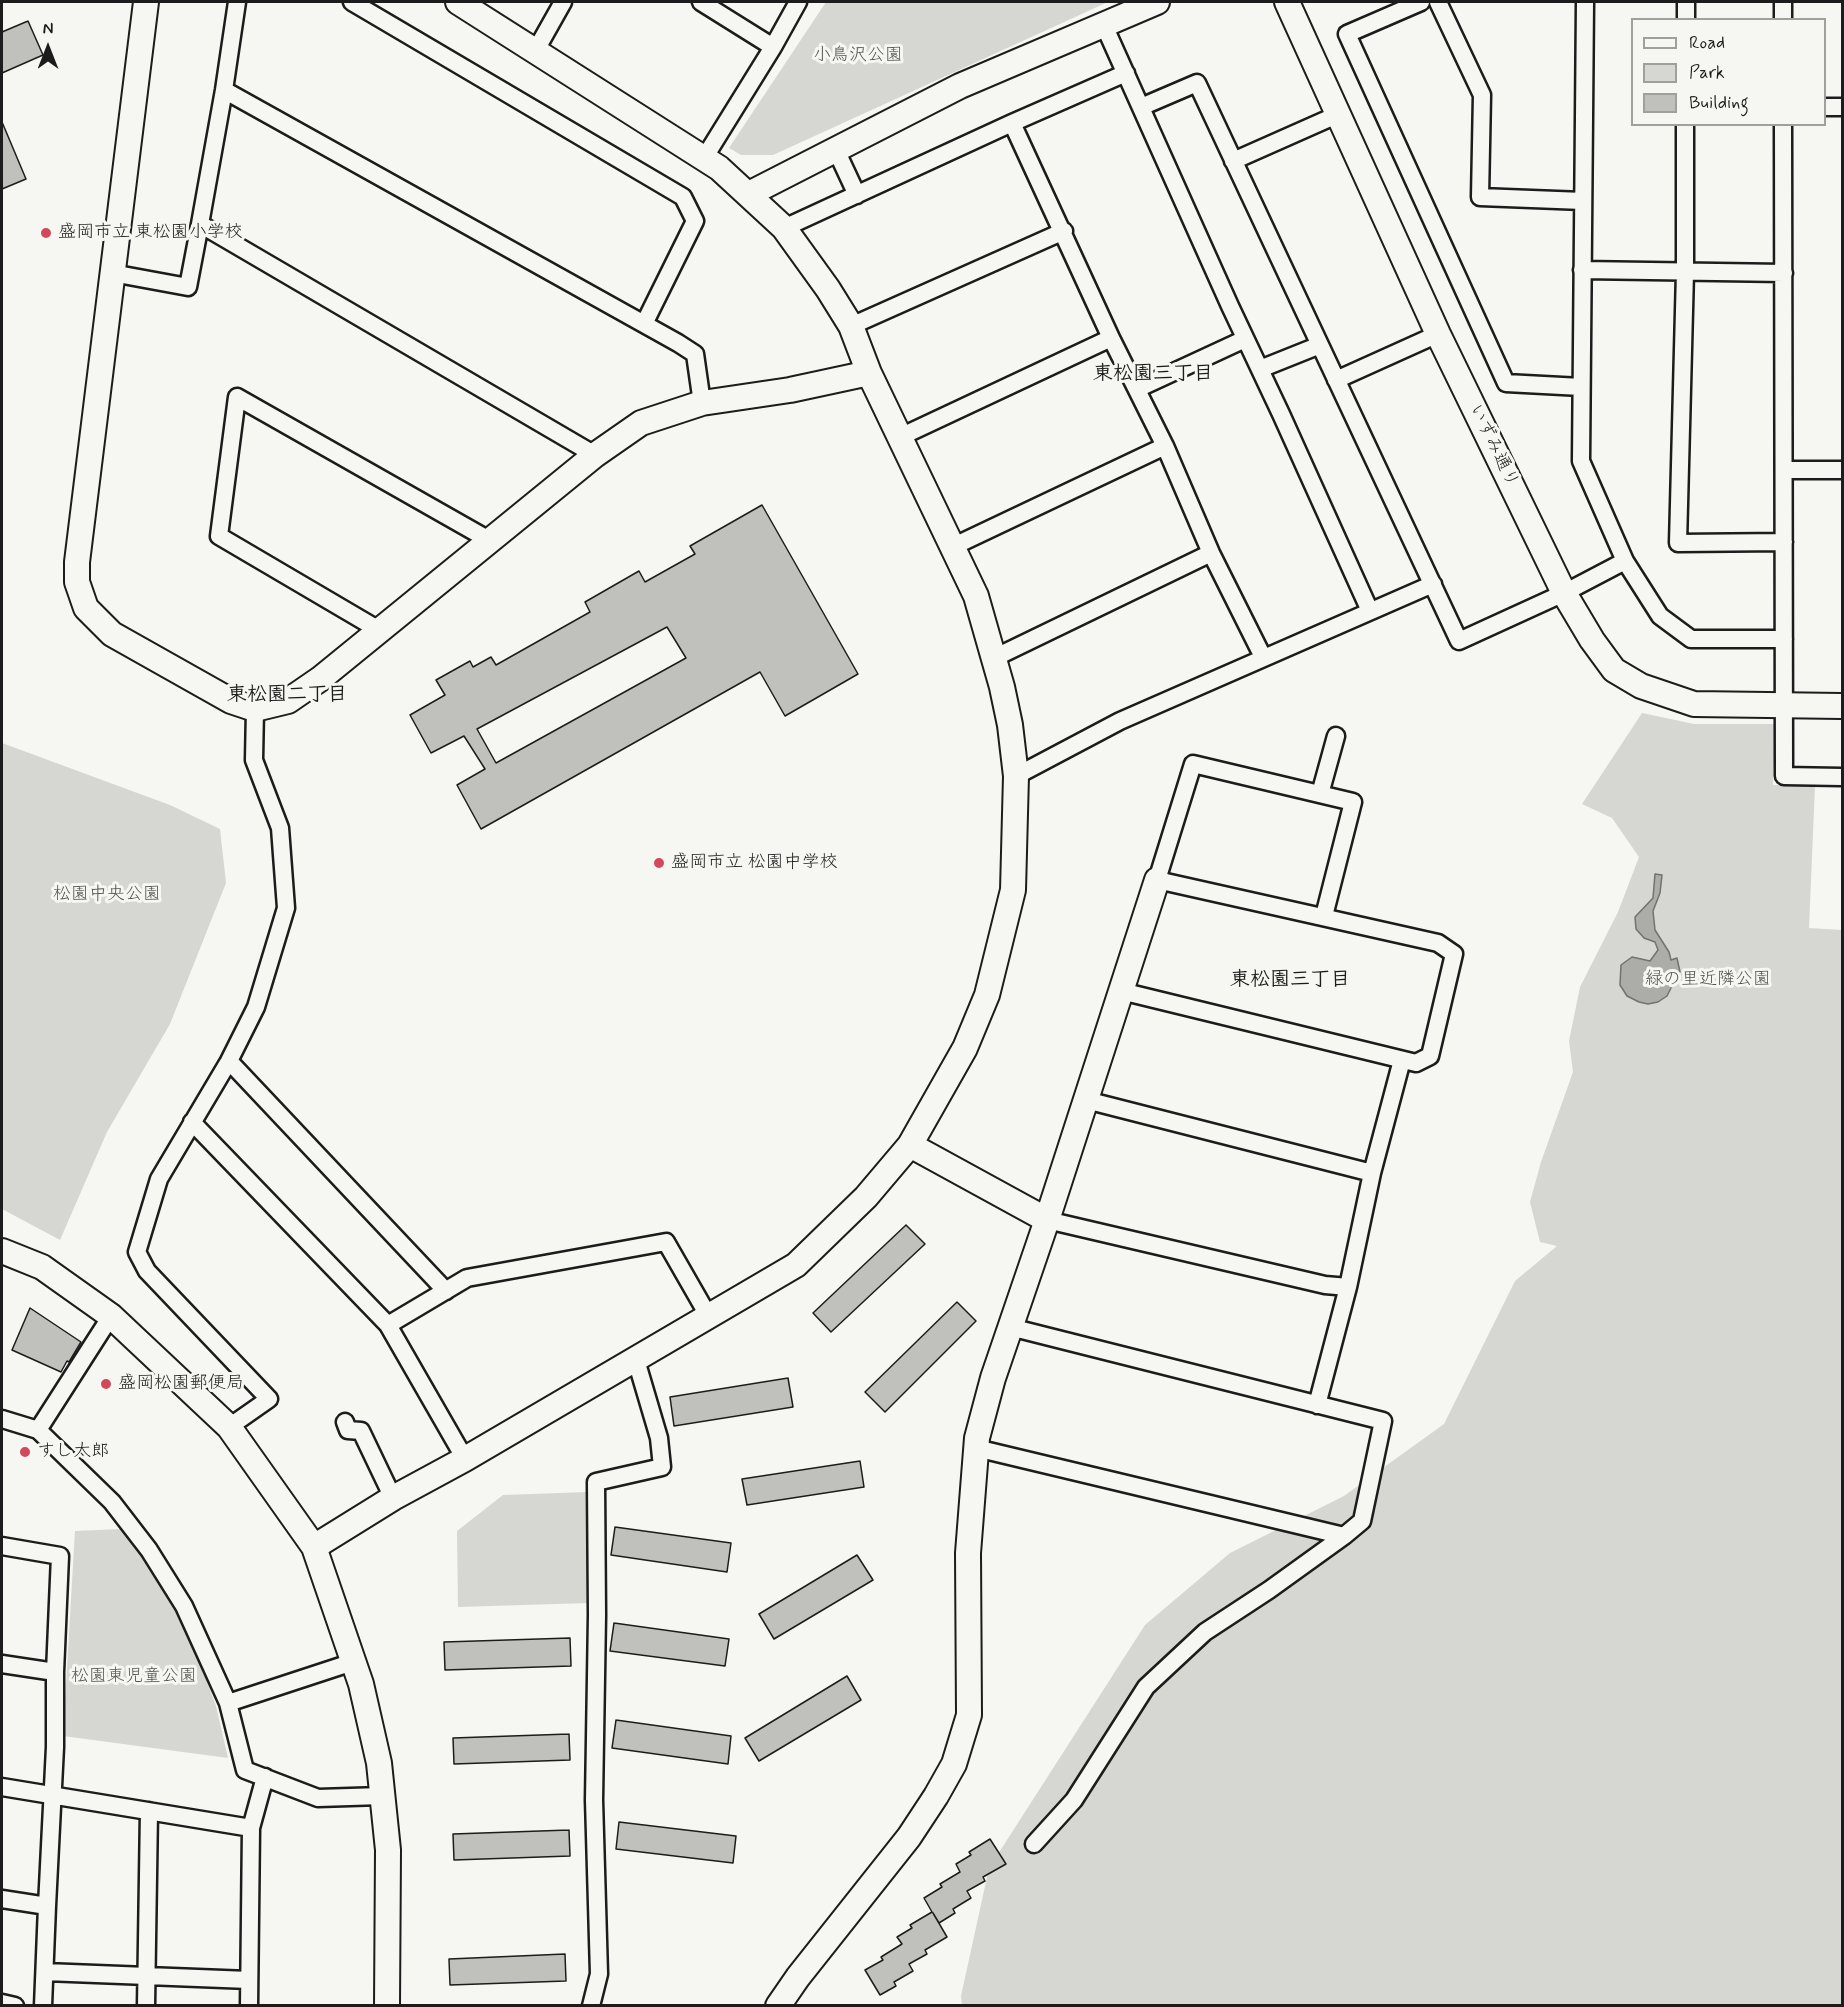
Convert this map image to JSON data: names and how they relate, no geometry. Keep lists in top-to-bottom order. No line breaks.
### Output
{"streets":{"street":["いずみ通り"]},"districts":["東松園三丁目","東松園二丁目","東松園三丁目"],"parks":["小鳥沢公園","松園中央公園","緑の里近隣公園","松園東児童公園"],"places":["盛岡市立 東松園小学校","盛岡市立 松園中学校","盛岡松園郵便局","すし太郎"],"legend":["Road","Park","Building"],"north":"top"}
